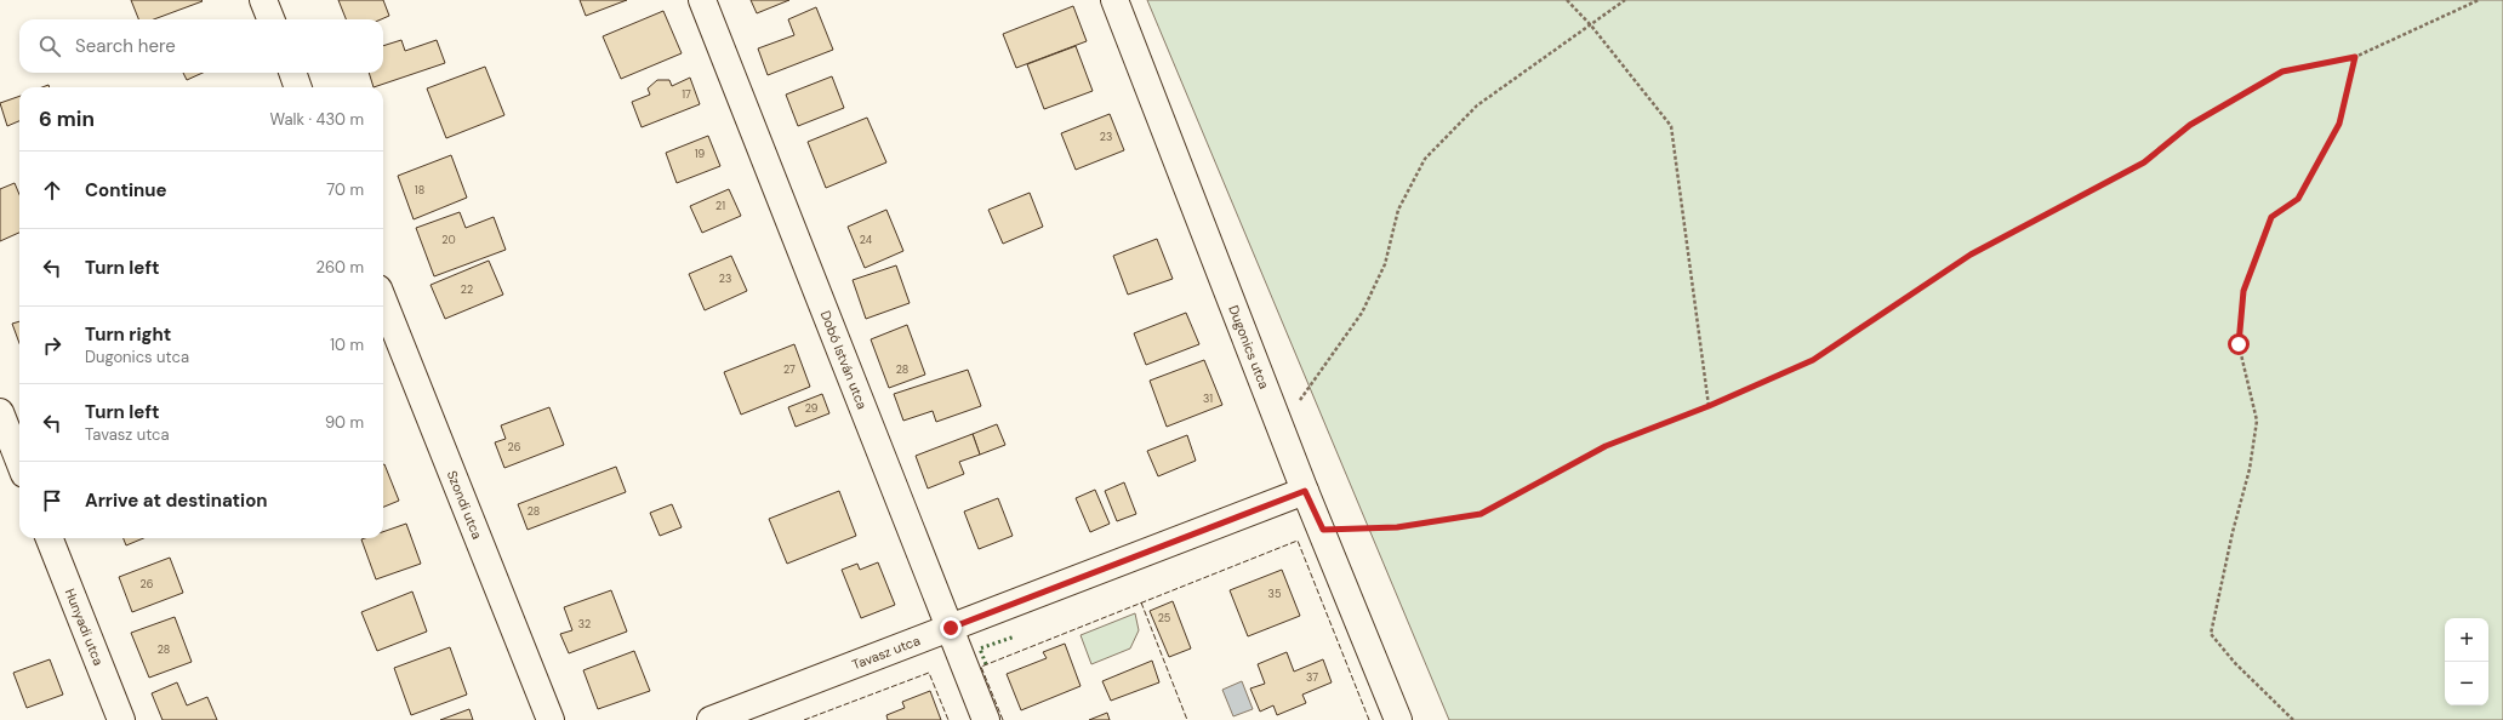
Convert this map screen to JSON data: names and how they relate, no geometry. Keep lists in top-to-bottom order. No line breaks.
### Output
{"streets":{"street":["Dugonics utca","Dobó István utca","Szondi utca","Hunyadi utca","Tavasz utca"]},"crossings":[["Dugonics utca","Tavasz utca"],["Dobó István utca","Tavasz utca"]],"house_numbers":["17","23","19","18","21","20","24","23","22","27","28","31","29","26","28","26","35","25","32","28","37"],"page":{"search":"Search here","heading":["6 min","Walk · 430 m"],"list":[["Continue","70 m"],["Turn left","260 m"],["Turn right","Dugonics utca","10 m"],["Turn left","Tavasz utca","90 m"],"Arrive at destination"],"map_buttons":["+","−"]}}
